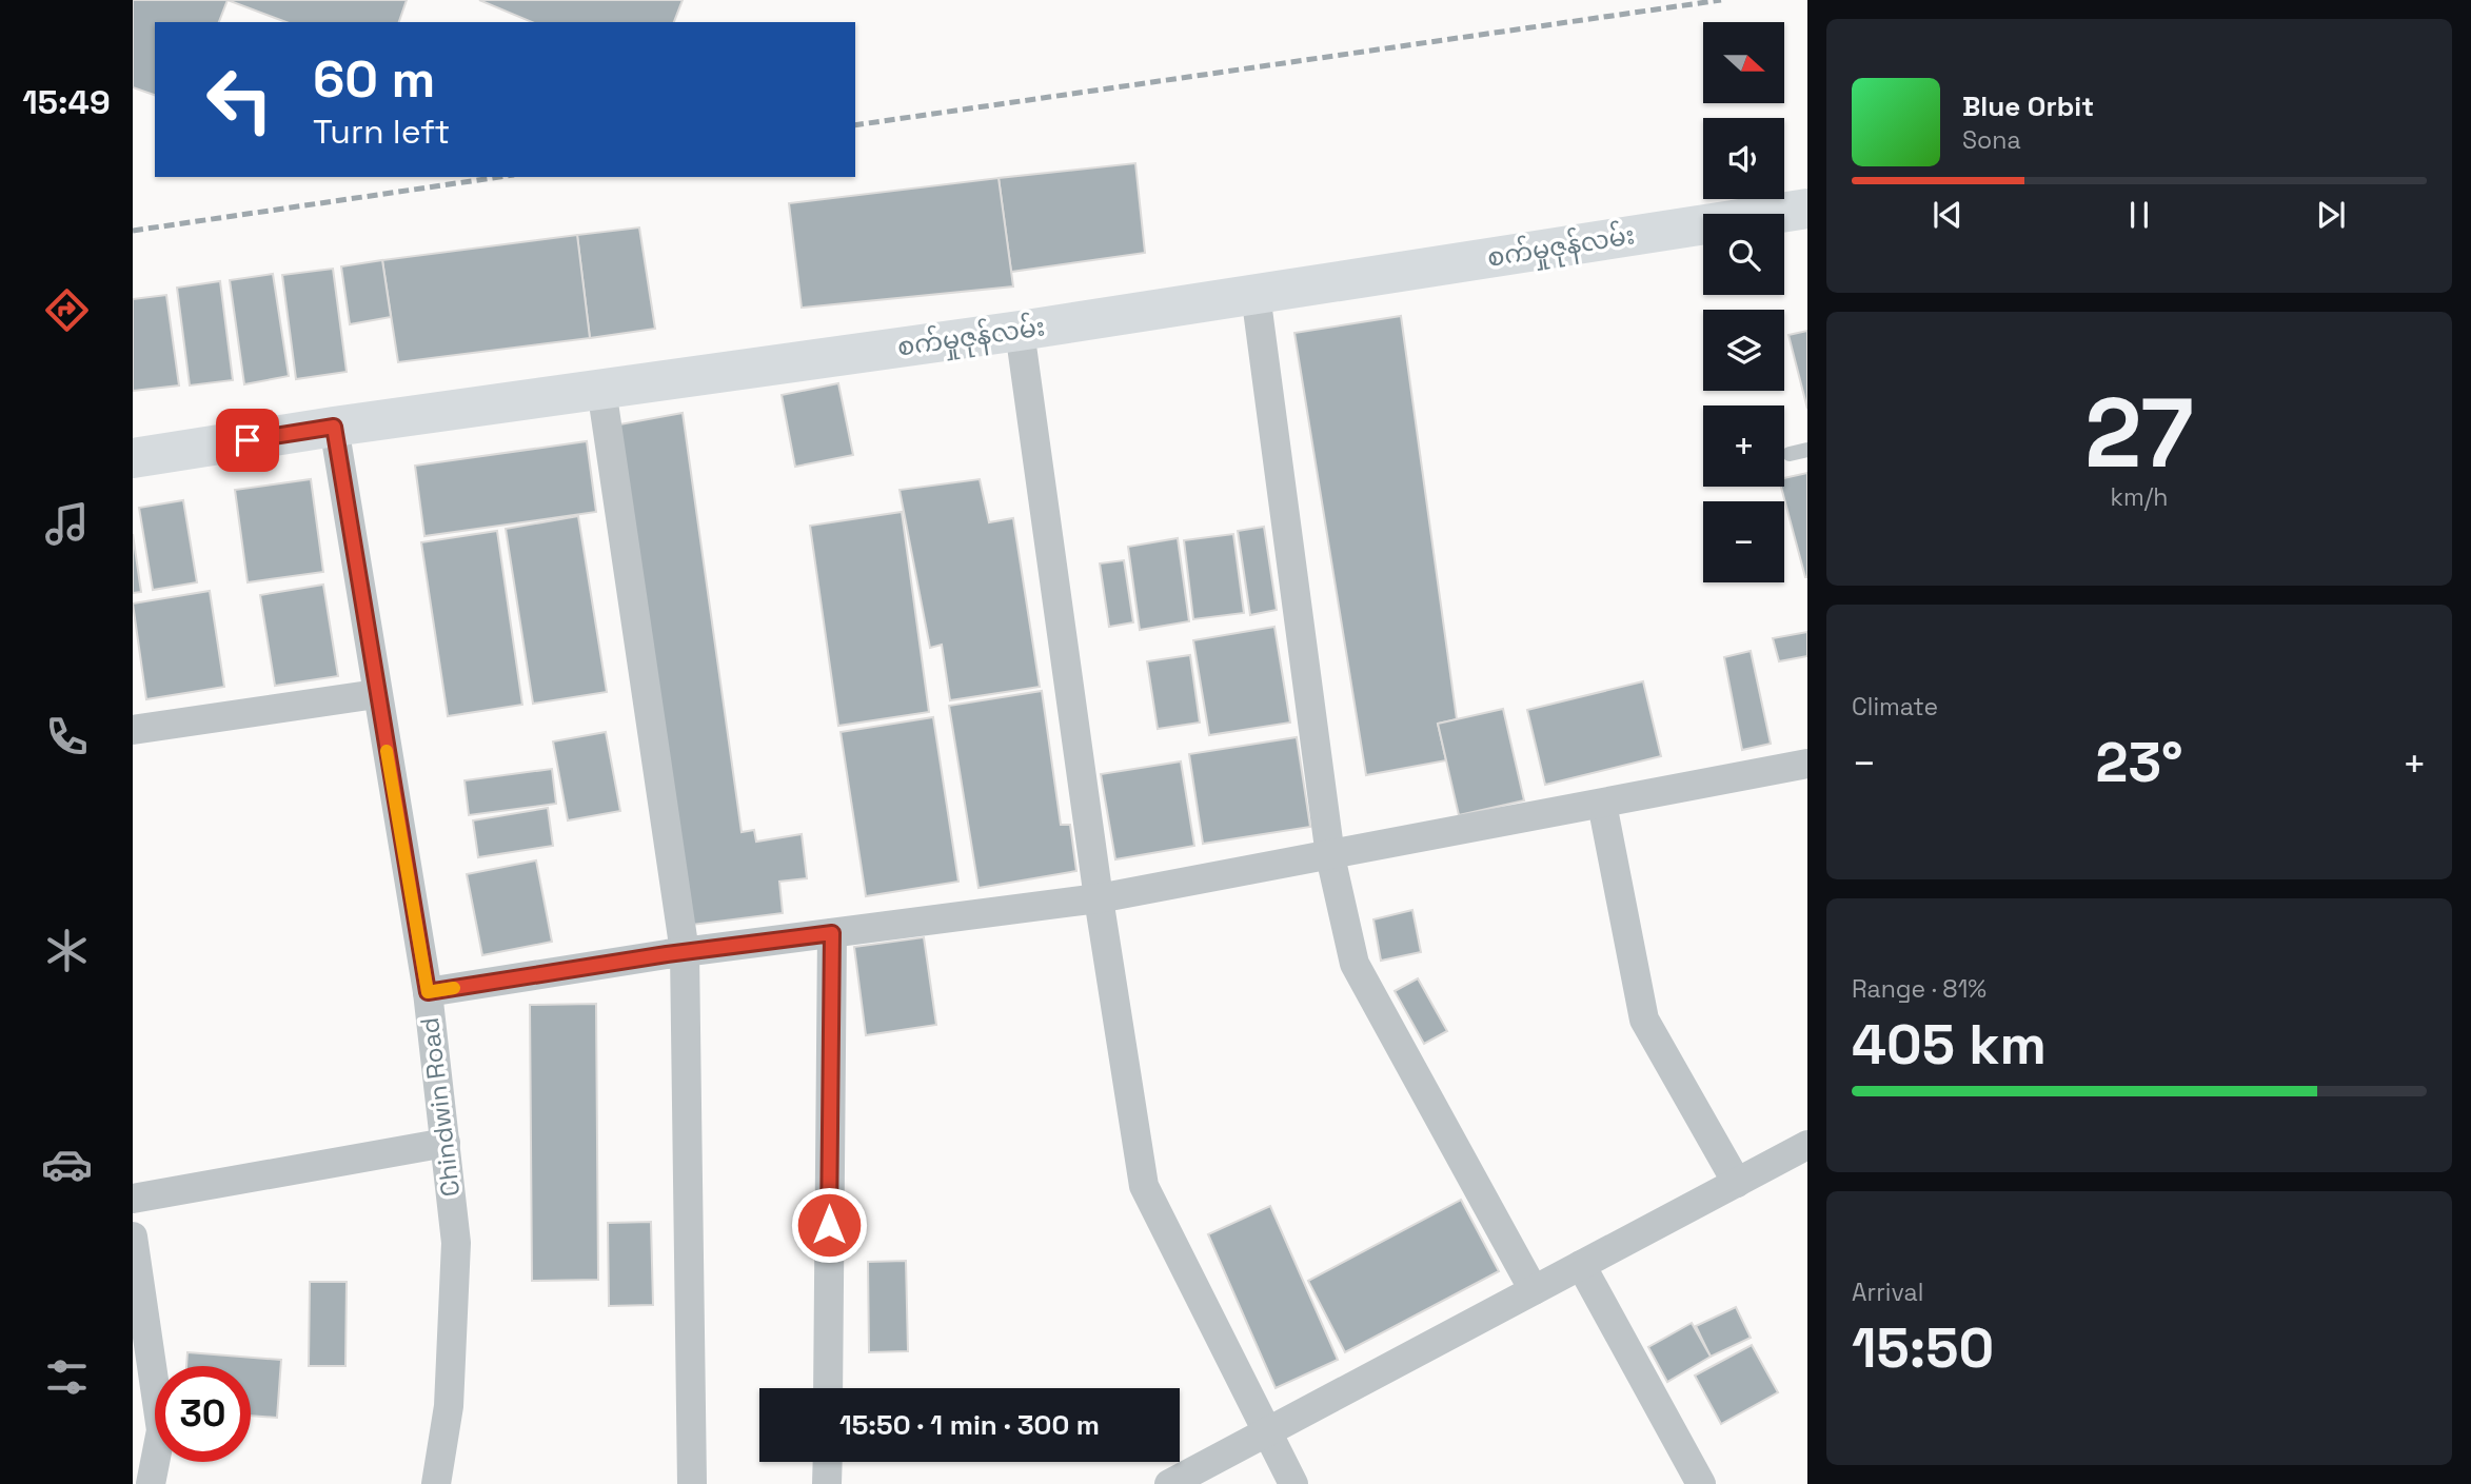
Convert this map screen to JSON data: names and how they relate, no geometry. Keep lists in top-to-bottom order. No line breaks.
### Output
{"streets":{"street":["စက်မှုဇုန်လမ်း","Chindwin Road"]},"crossings":[["စက်မှုဇုန်လမ်း","Chindwin Road"]],"north":"right","page":{"tabs":"15:49","map_buttons":["+","−"],"turn":["60 m","Turn left"],"song":["Blue Orbit","Sona"],"tile":[["27","km/h"],"Climate",["Range · 81%","405 km"],["Arrival","15:50"]],"heat":["−","23°","+"],"limit":"30","trip":"15:50 · 1 min · 300 m"}}
